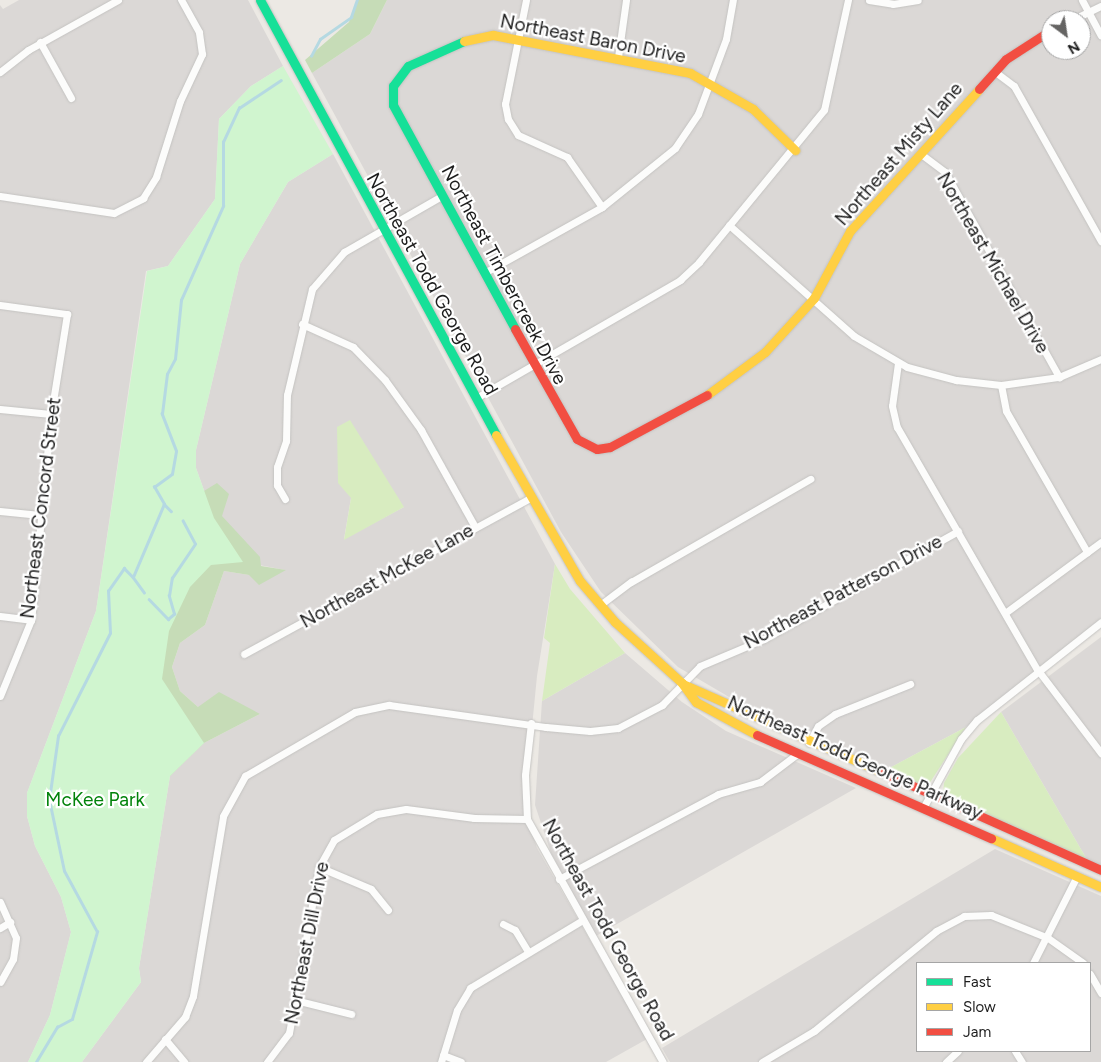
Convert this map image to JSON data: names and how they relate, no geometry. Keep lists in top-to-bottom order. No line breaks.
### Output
{"streets":{"main road":["Northeast Baron Drive","Northeast Misty Lane","Northeast Timbercreek Drive","Northeast Todd George Road","Northeast Todd George Parkway"],"street":["Northeast Michael Drive","Northeast Concord Street","Northeast McKee Lane","Northeast Patterson Drive","Northeast Dill Drive"]},"crossings":[["Northeast Baron Drive","Northeast Timbercreek Drive"],["Northeast Misty Lane","Northeast Michael Drive"],["Northeast Misty Lane","Northeast Timbercreek Drive"],["Northeast Todd George Road","Northeast McKee Lane"],["Northeast Todd George Road","Northeast Patterson Drive"],["Northeast Todd George Road","Northeast Todd George Parkway"],["Northeast Todd George Road","Northeast Dill Drive"],["Northeast Patterson Drive","Northeast Todd George Parkway"]],"parks":["McKee Park"],"legend":["Fast","Slow","Jam"],"north":"bottom right"}
